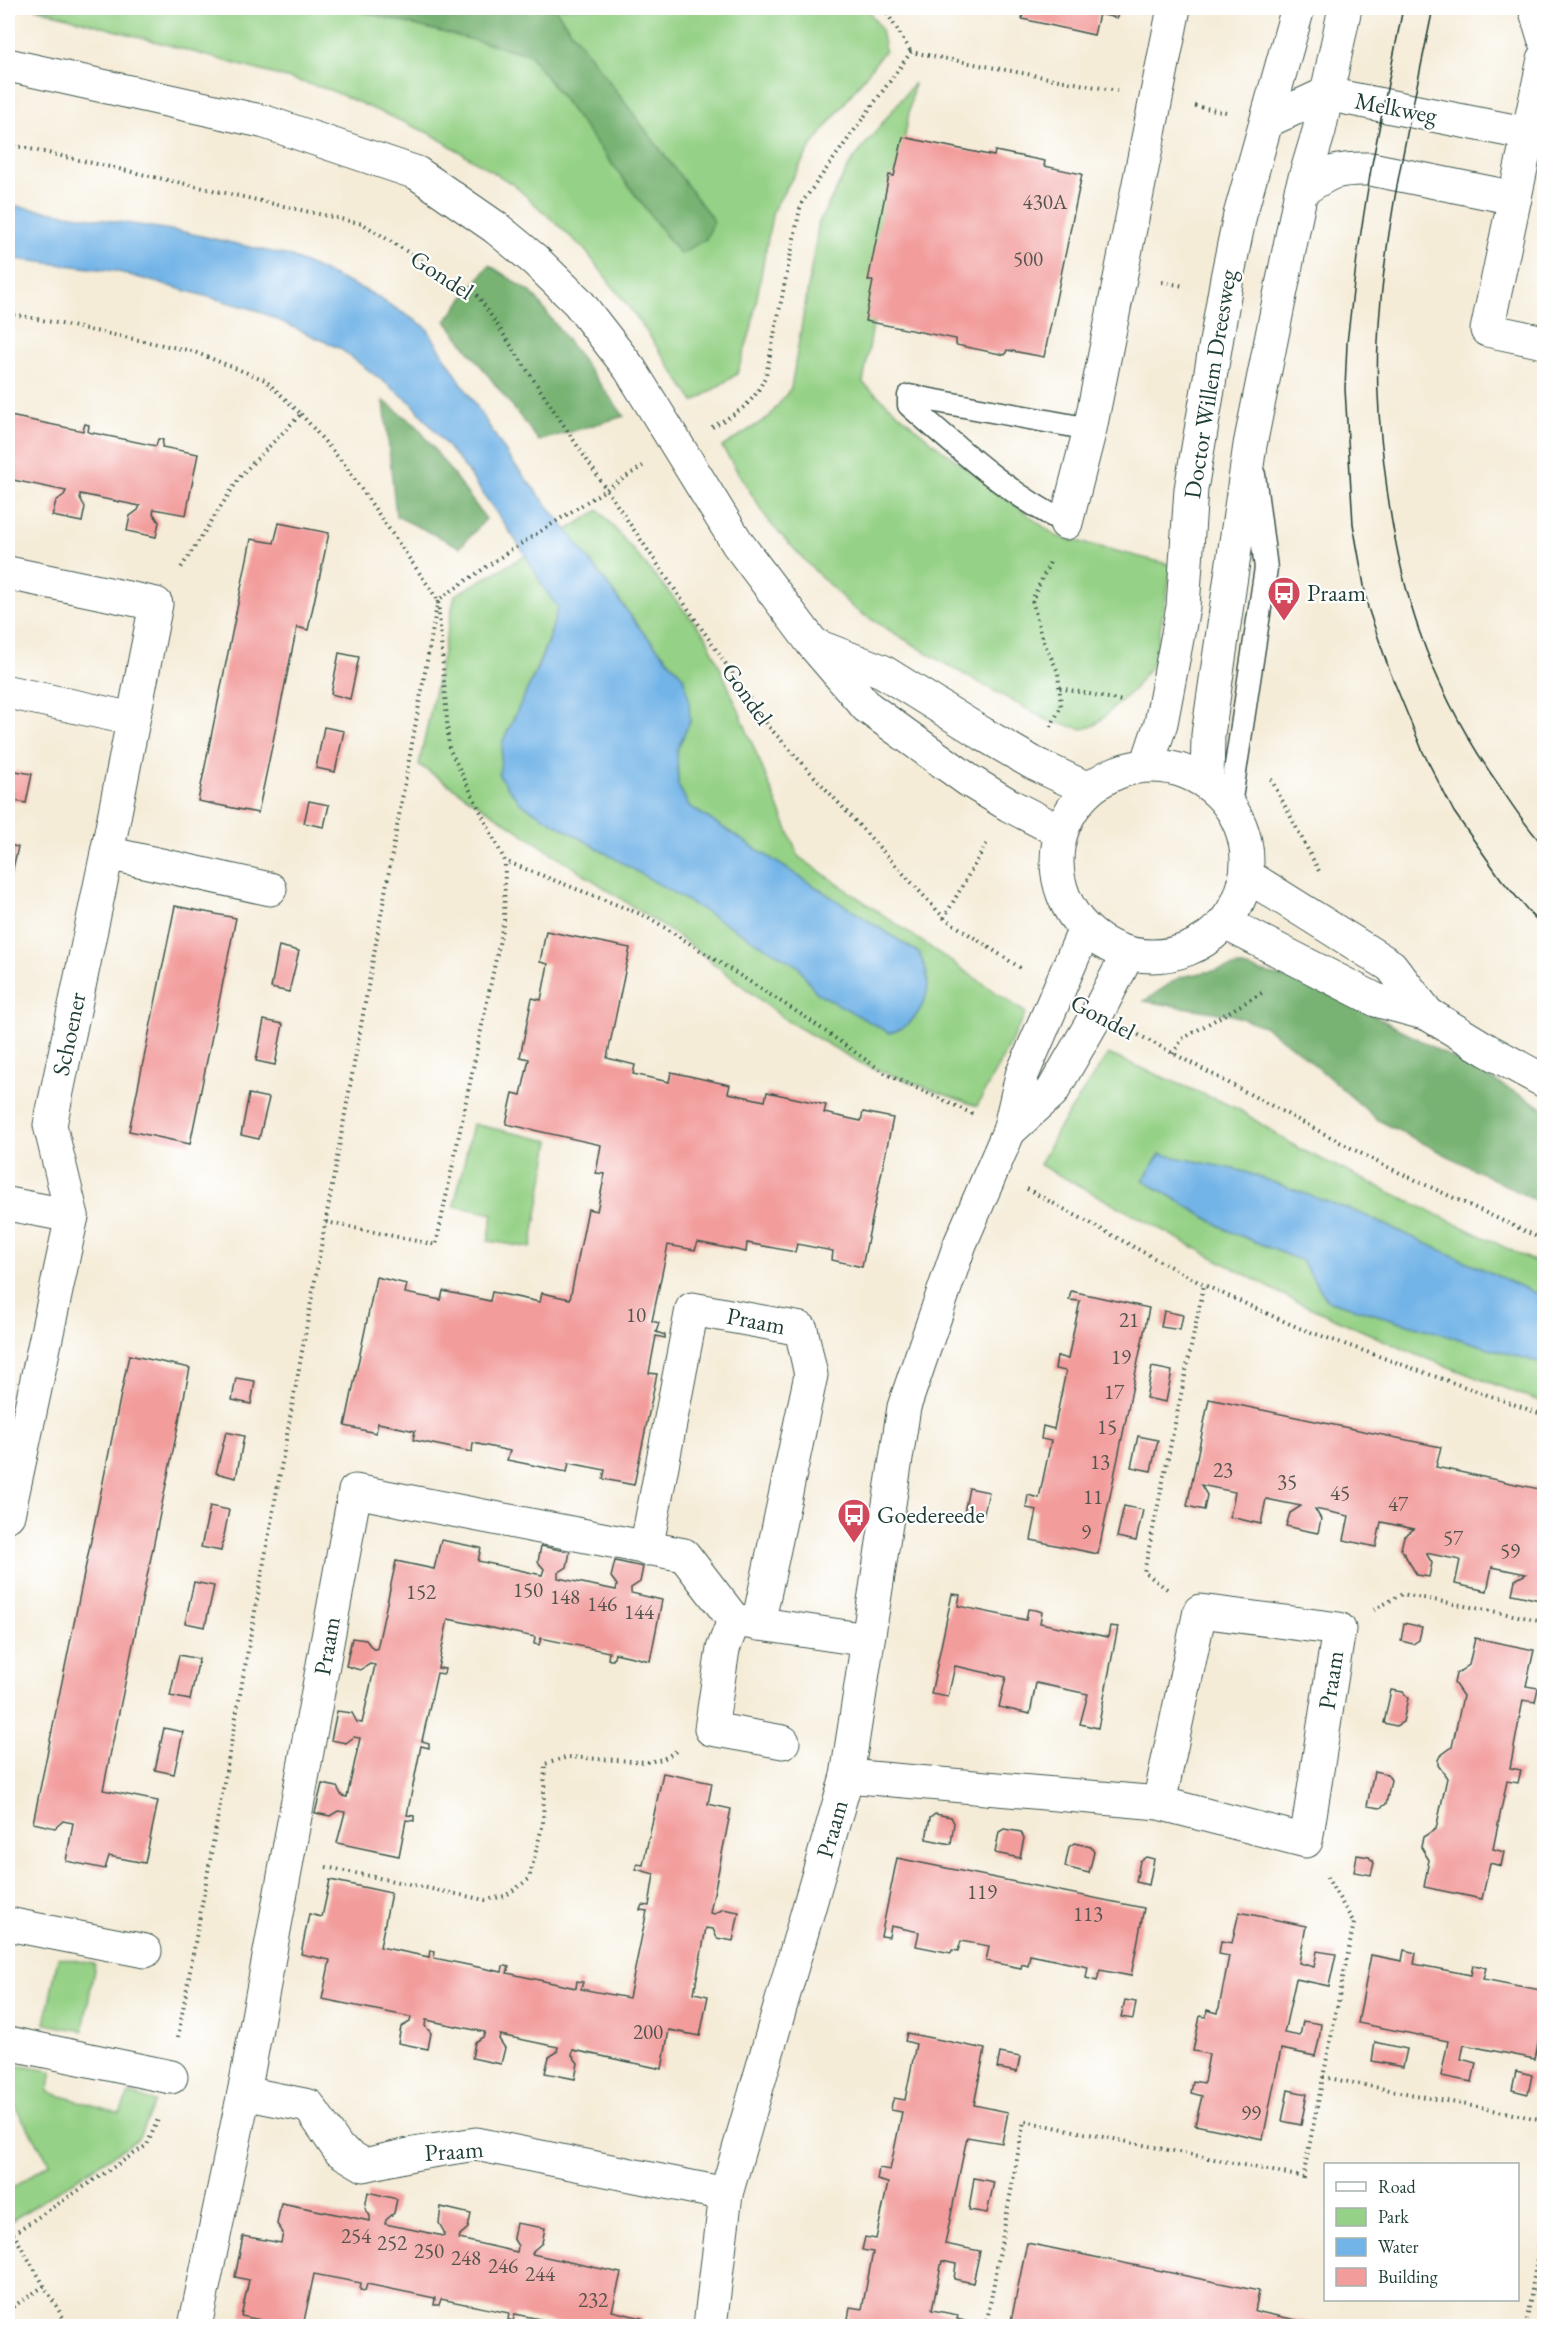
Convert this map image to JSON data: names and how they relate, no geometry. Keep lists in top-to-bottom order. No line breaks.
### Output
{"streets":{"street":["Melkweg","Doctor Willem Dreesweg","Schoener","Praam"],"path":["Gondel"]},"crossings":[["Melkweg","Doctor Willem Dreesweg"],["Gondel","Praam"],["Doctor Willem Dreesweg","Praam"]],"places":{"bus stop":["Praam","Goedereede"]},"house_numbers":["430A","500","10","21","19","17","15","13","23","35","45","11","47","9","57","59","150","152","148","146","144","119","113","200","99","254","252","250","248","246","244","232"],"legend":["Road","Park","Water","Building"]}
